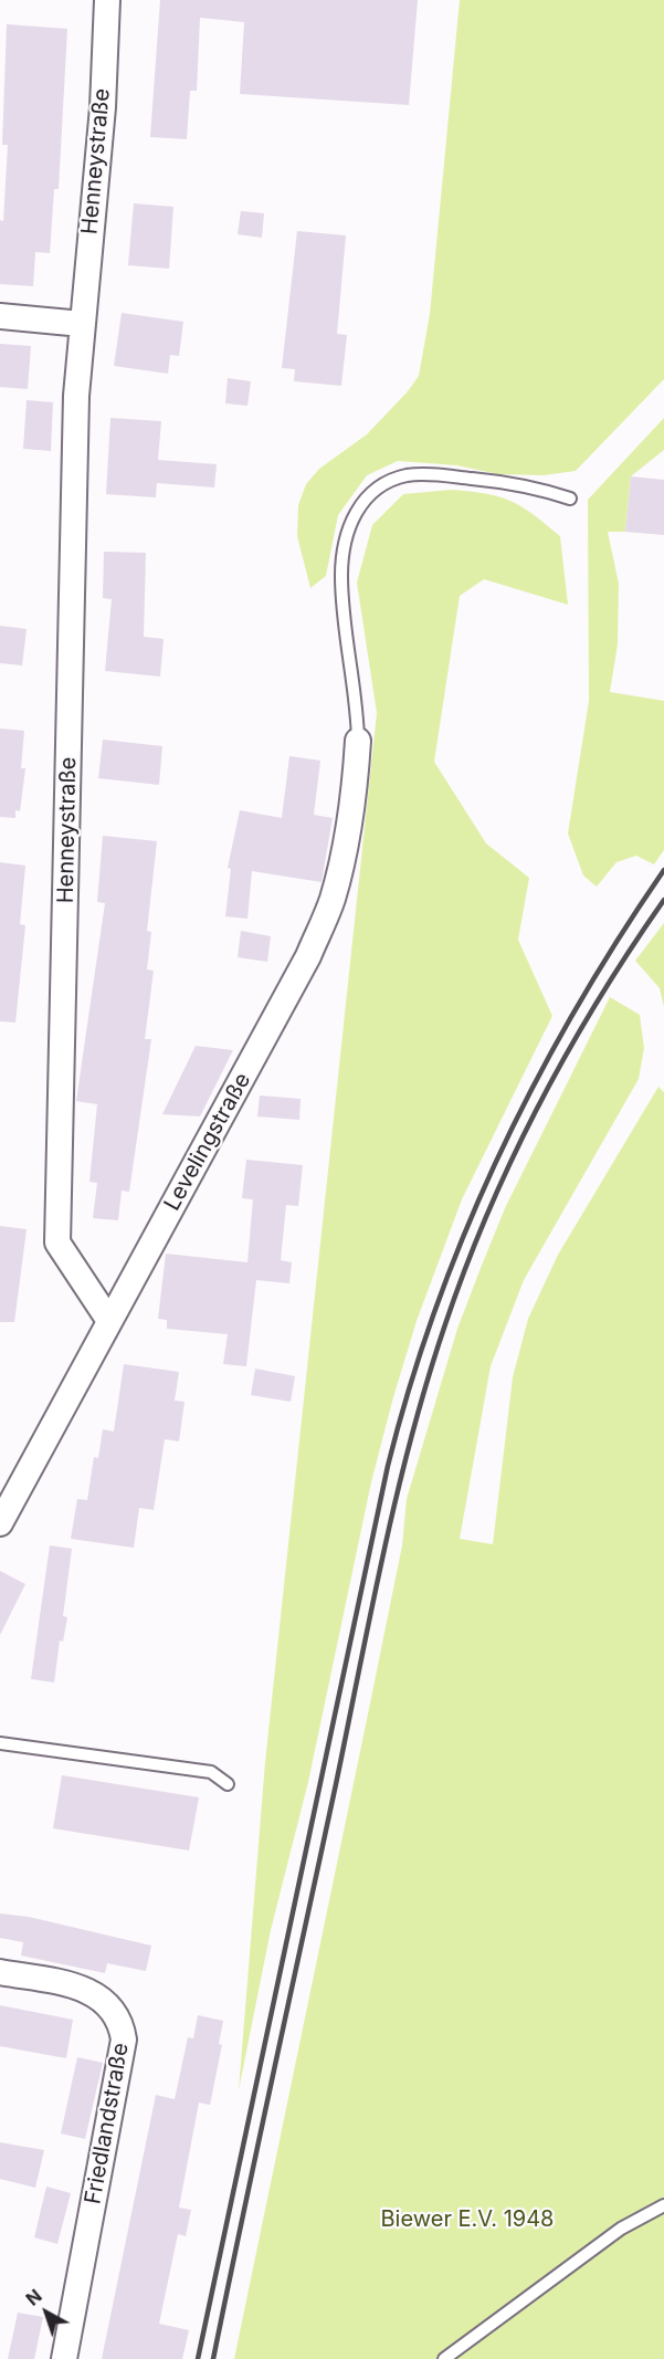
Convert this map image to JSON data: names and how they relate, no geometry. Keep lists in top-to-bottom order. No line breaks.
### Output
{"streets":{"street":["Henneystraße","Levelingstraße","Friedlandstraße"]},"crossings":[["Henneystraße","Levelingstraße"]],"parks":["Biewer E.V. 1948"],"north":"top left"}
